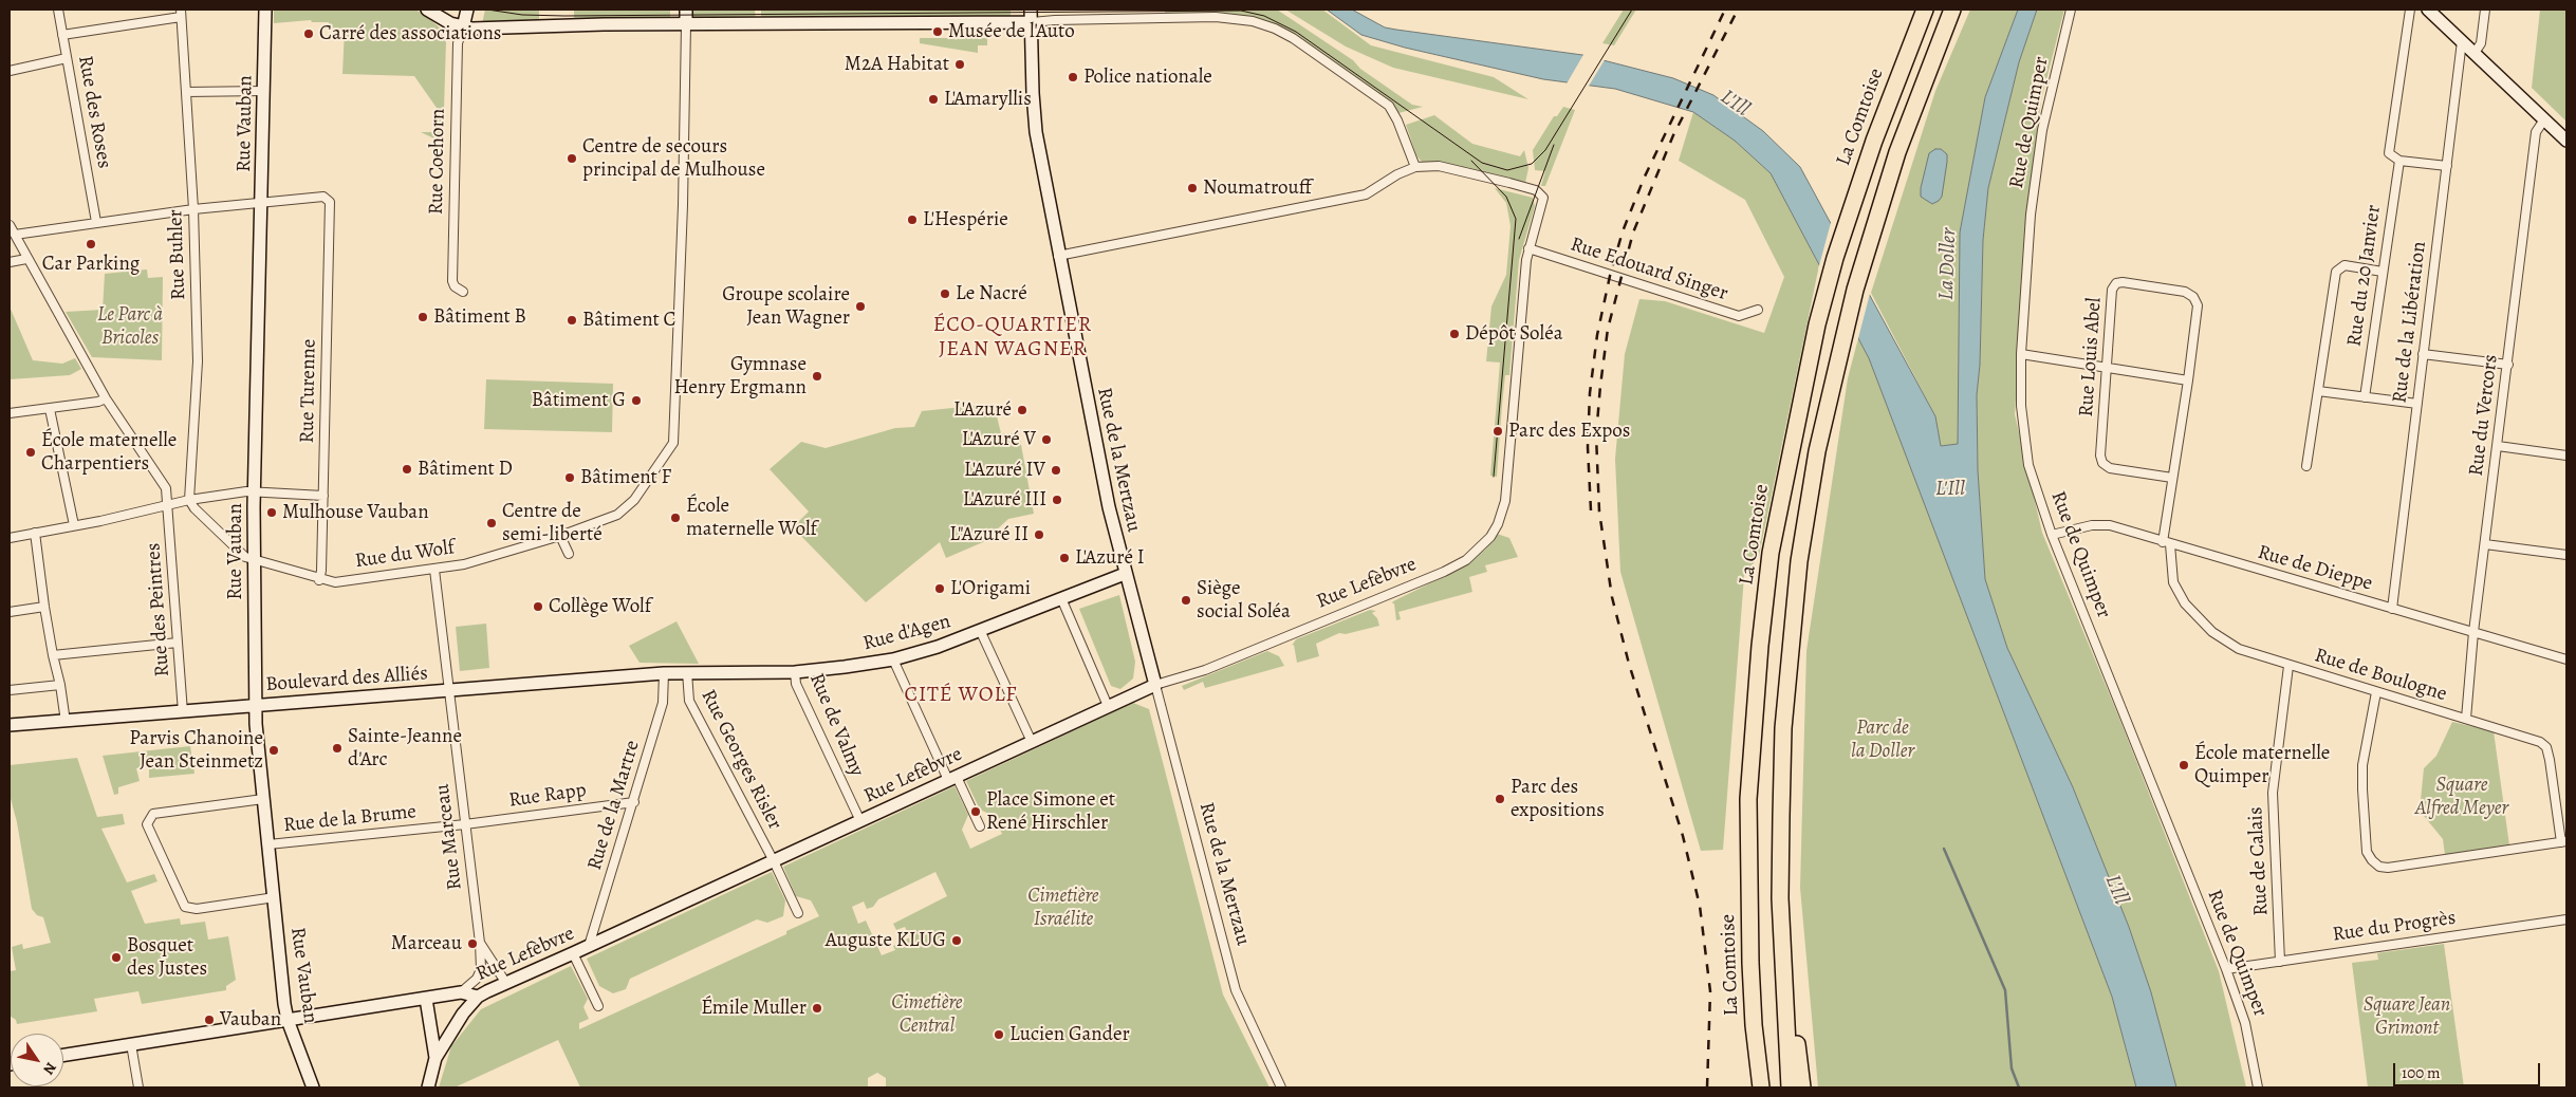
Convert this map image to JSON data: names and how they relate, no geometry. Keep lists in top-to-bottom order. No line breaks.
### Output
{"streets":{"highway":["La Comtoise"],"main road":["Rue Vauban","Rue de la Mertzau","Rue Lefèbvre","Rue d'Agen","Boulevard des Alliés"],"street":["Rue des Roses","Rue de Quimper","Rue Coehorn","Rue Buhler","Rue Edouard Singer","Rue du 20 Janvier","Rue de la Libération","Rue Louis Abel","Rue Turenne","Rue du Vercors","Rue du Wolf","Rue de Dieppe","Rue des Peintres","Rue de Boulogne","Rue de Valmy","Rue Georges Risler","Rue Rapp","Rue de la Martre","Rue de la Brume","Rue Marceau","Rue de Calais","Rue du Progrès"]},"crossings":[["Rue de Quimper","Rue de Dieppe"],["Rue de Quimper","Rue du Progrès"],["Rue Vauban","Rue Turenne"],["Rue Vauban","Rue du Wolf"],["Rue Vauban","Rue Lefèbvre"],["Rue Vauban","Boulevard des Alliés"],["Rue Vauban","Rue de la Brume"],["Rue Buhler","Rue du Wolf"],["Rue Edouard Singer","Rue Lefèbvre"],["Rue de la Libération","Rue de Dieppe"],["Rue Louis Abel","Rue de Boulogne"],["Rue Turenne","Rue du Wolf"],["Rue du Vercors","Rue de Dieppe"],["Rue du Vercors","Rue de Boulogne"],["Rue de la Mertzau","Rue Lefèbvre"],["Rue de la Mertzau","Rue d'Agen"],["Rue du Wolf","Rue Marceau"],["Rue de Dieppe","Rue de Boulogne"],["Rue Lefèbvre","Rue de Valmy"],["Rue Lefèbvre","Rue Georges Risler"],["Rue Lefèbvre","Rue de la Martre"],["Rue Lefèbvre","Rue Marceau"],["Rue des Peintres","Boulevard des Alliés"],["Rue d'Agen","Boulevard des Alliés"],["Rue d'Agen","Rue de Valmy"],["Rue d'Agen","Rue Georges Risler"],["Rue de Boulogne","Rue de Calais"],["Boulevard des Alliés","Rue Georges Risler"],["Boulevard des Alliés","Rue de la Martre"],["Boulevard des Alliés","Rue Marceau"],["Rue Rapp","Rue de la Martre"],["Rue Rapp","Rue de la Brume"],["Rue Rapp","Rue Marceau"],["Rue de la Brume","Rue Marceau"],["Rue de Calais","Rue du Progrès"]],"districts":["ÉCO-QUARTIER JEAN WAGNER","CITÉ WOLF"],"water":["L'Ill","La Doller"],"parks":["Le Parc à Bricoles","Parc de la Doller","Square Alfred Meyer","Cimetière Israélite","Cimetière Central","Square Jean Grimont"],"places":["Musée de l'Auto","Carré des associations","M2A Habitat","Police nationale","L'Amaryllis","Centre de secours principal de Mulhouse","Noumatrouff","L'Hespérie","Car Parking","Le Nacré","Groupe scolaire Jean Wagner","Bâtiment B","Bâtiment C","Dépôt Soléa","Gymnase Henry Ergmann","Bâtiment G","L'Azuré","Parc des Expos","L'Azuré V","École maternelle Charpentiers","Bâtiment D","L'Azuré IV","Bâtiment F","L'Azuré III","Mulhouse Vauban","École maternelle Wolf","Centre de semi-liberté","L\"Azuré II","L'Azuré I","L'Origami","Siège social Soléa","Collège Wolf","Sainte-Jeanne d'Arc","Parvis Chanoine Jean Steinmetz","École maternelle Quimper","Parc des expositions","Place Simone et René Hirschler","Auguste KLUG","Marceau","Bosquet des Justes","Émile Muller","Vauban","Lucien Gander"],"scale_bar":"100 m","north":"bottom right"}
